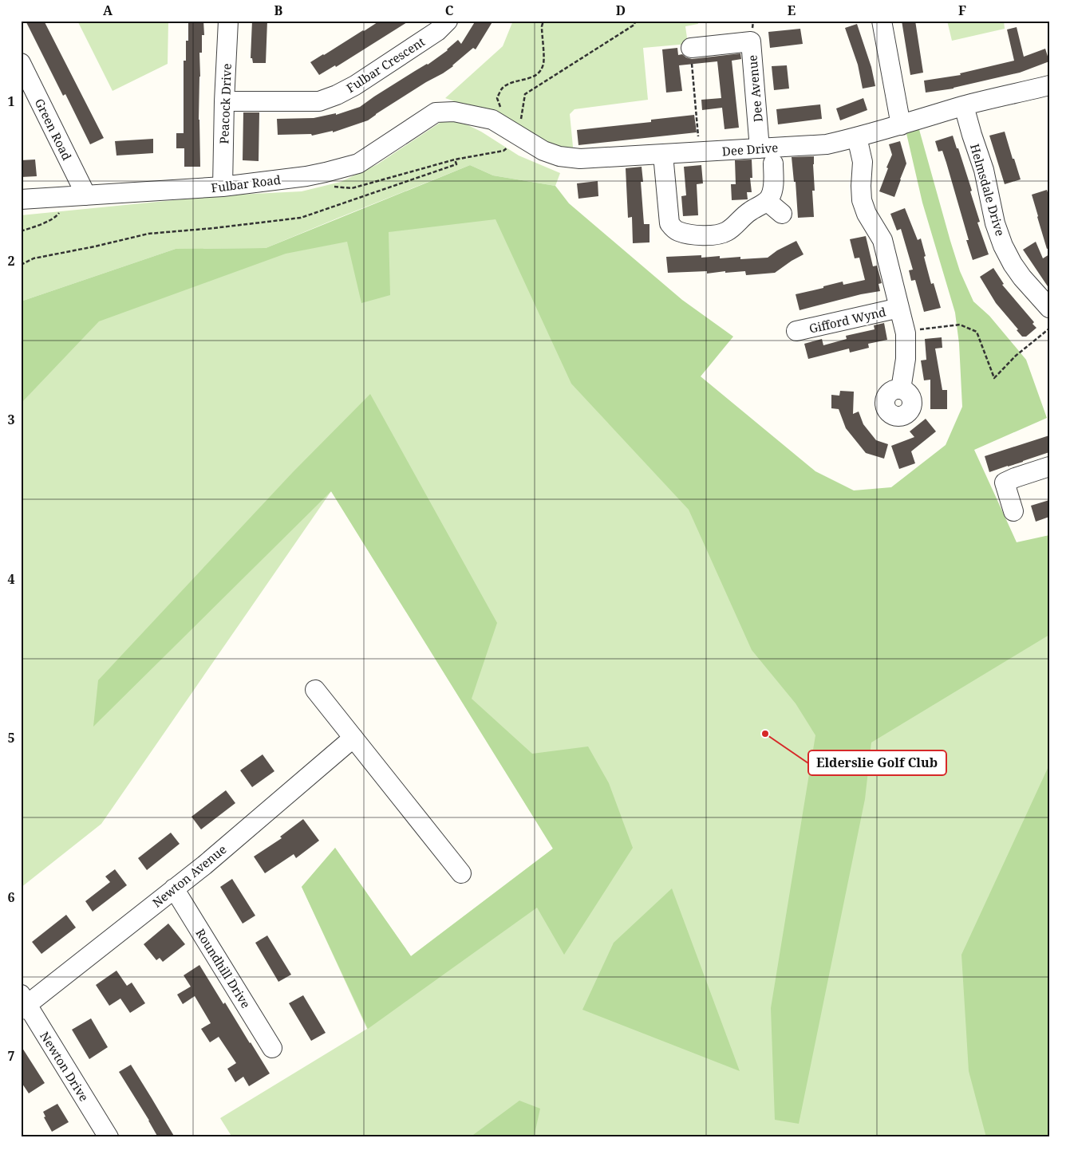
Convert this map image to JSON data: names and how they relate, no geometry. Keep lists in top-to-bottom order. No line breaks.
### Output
{"streets":{"street":["Fulbar Crescent","Dee Avenue","Peacock Drive","Green Road","Dee Drive","Fulbar Road","Helmsdale Drive","Gifford Wynd","Newton Avenue","Roundhill Drive","Newton Drive"]},"crossings":[["Fulbar Crescent","Peacock Drive"],["Dee Avenue","Dee Drive"],["Peacock Drive","Fulbar Road"],["Green Road","Fulbar Road"],["Dee Drive","Fulbar Road"],["Dee Drive","Helmsdale Drive"],["Dee Drive","Gifford Wynd"],["Newton Avenue","Roundhill Drive"],["Newton Avenue","Newton Drive"]],"places":["Elderslie Golf Club"],"grid":{"columns":["A","B","C","D","E","F"],"rows":["1","2","3","4","5","6","7"]}}
